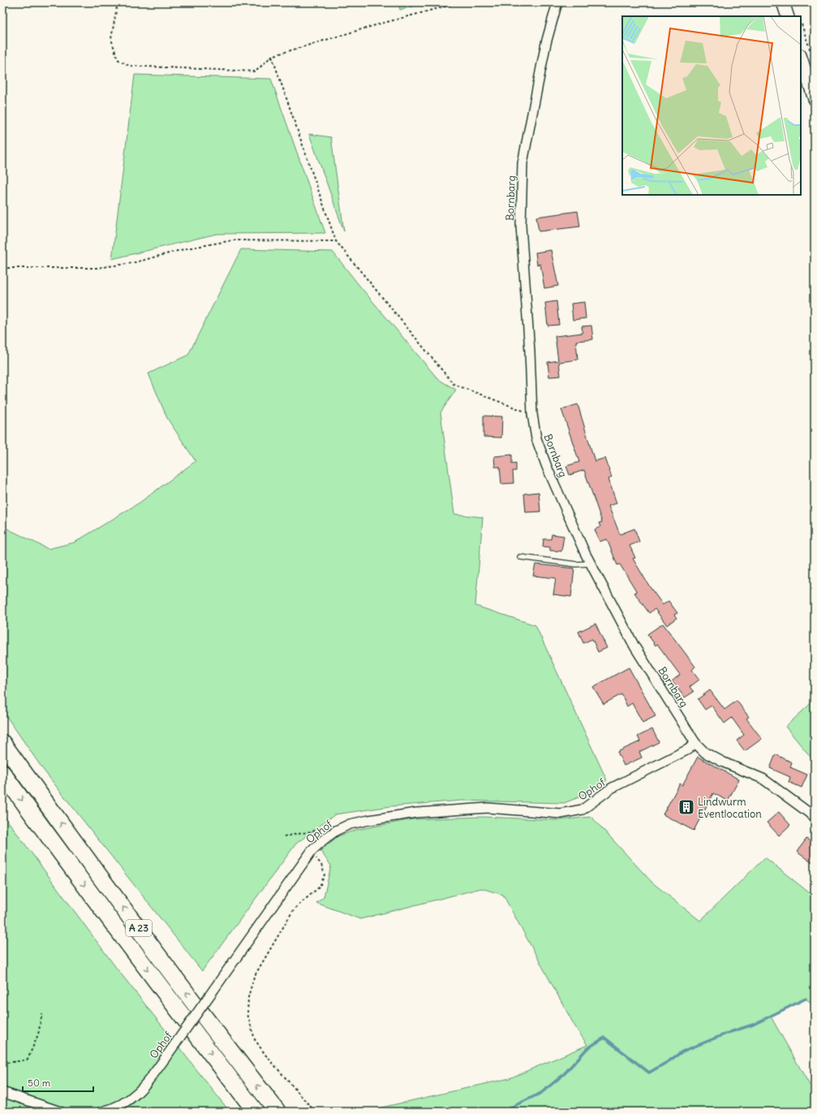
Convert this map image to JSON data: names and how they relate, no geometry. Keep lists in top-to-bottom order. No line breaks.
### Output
{"streets":{"highway":["A 23"],"street":["Bornbarg","Ophof"]},"crossings":[["Bornbarg","Ophof"]],"places":{"building":["Lindwurm Eventlocation"]},"scale_bar":"50 m"}
